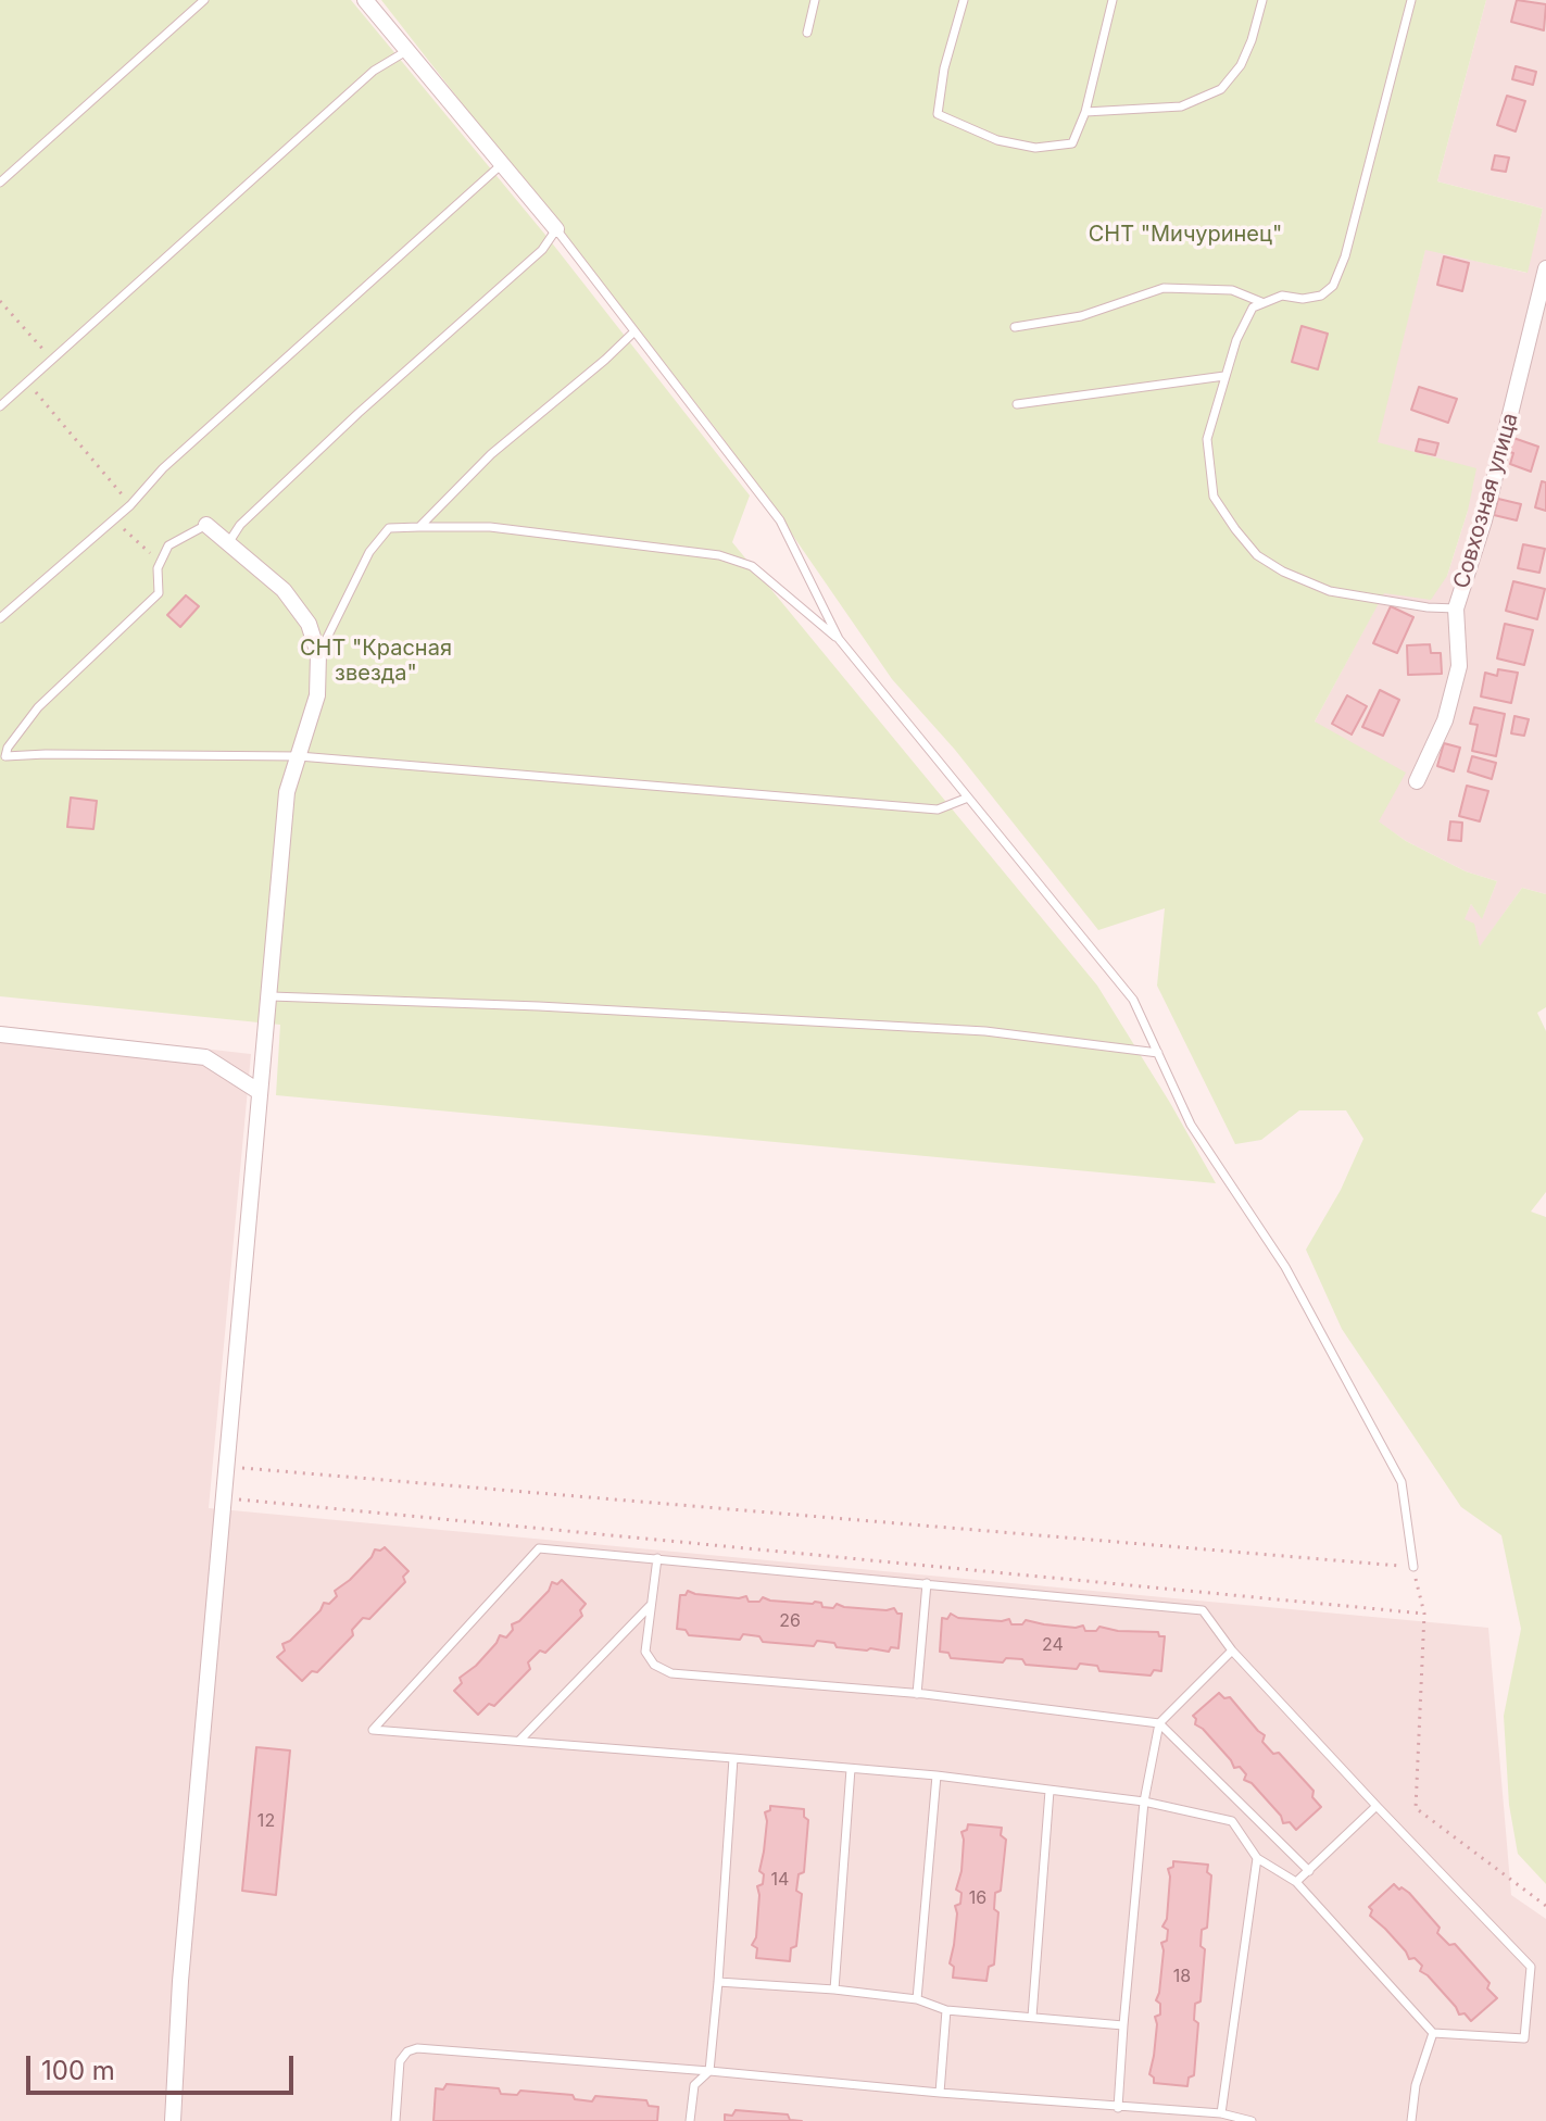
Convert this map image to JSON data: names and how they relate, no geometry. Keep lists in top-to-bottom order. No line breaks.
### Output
{"streets":{"street":["Совхозная улица"]},"parks":["СНТ \"Мичуринец\"","СНТ \"Красная звезда\""],"house_numbers":["26","24","12","14","16","18"],"scale_bar":"100 m"}
